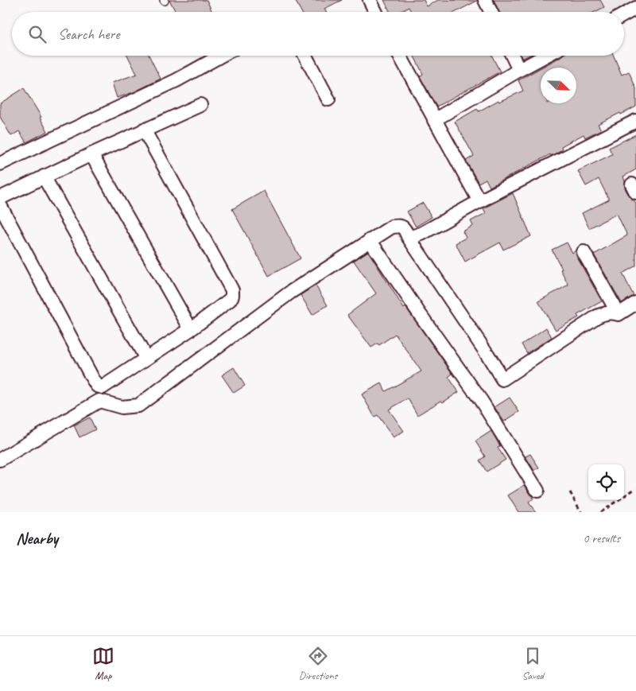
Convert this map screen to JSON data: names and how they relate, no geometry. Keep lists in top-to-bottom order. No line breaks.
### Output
{"north":"bottom right","page":{"search":"Search here","heading":["Nearby","0 results"],"nav":["Map","Directions","Saved"]}}
